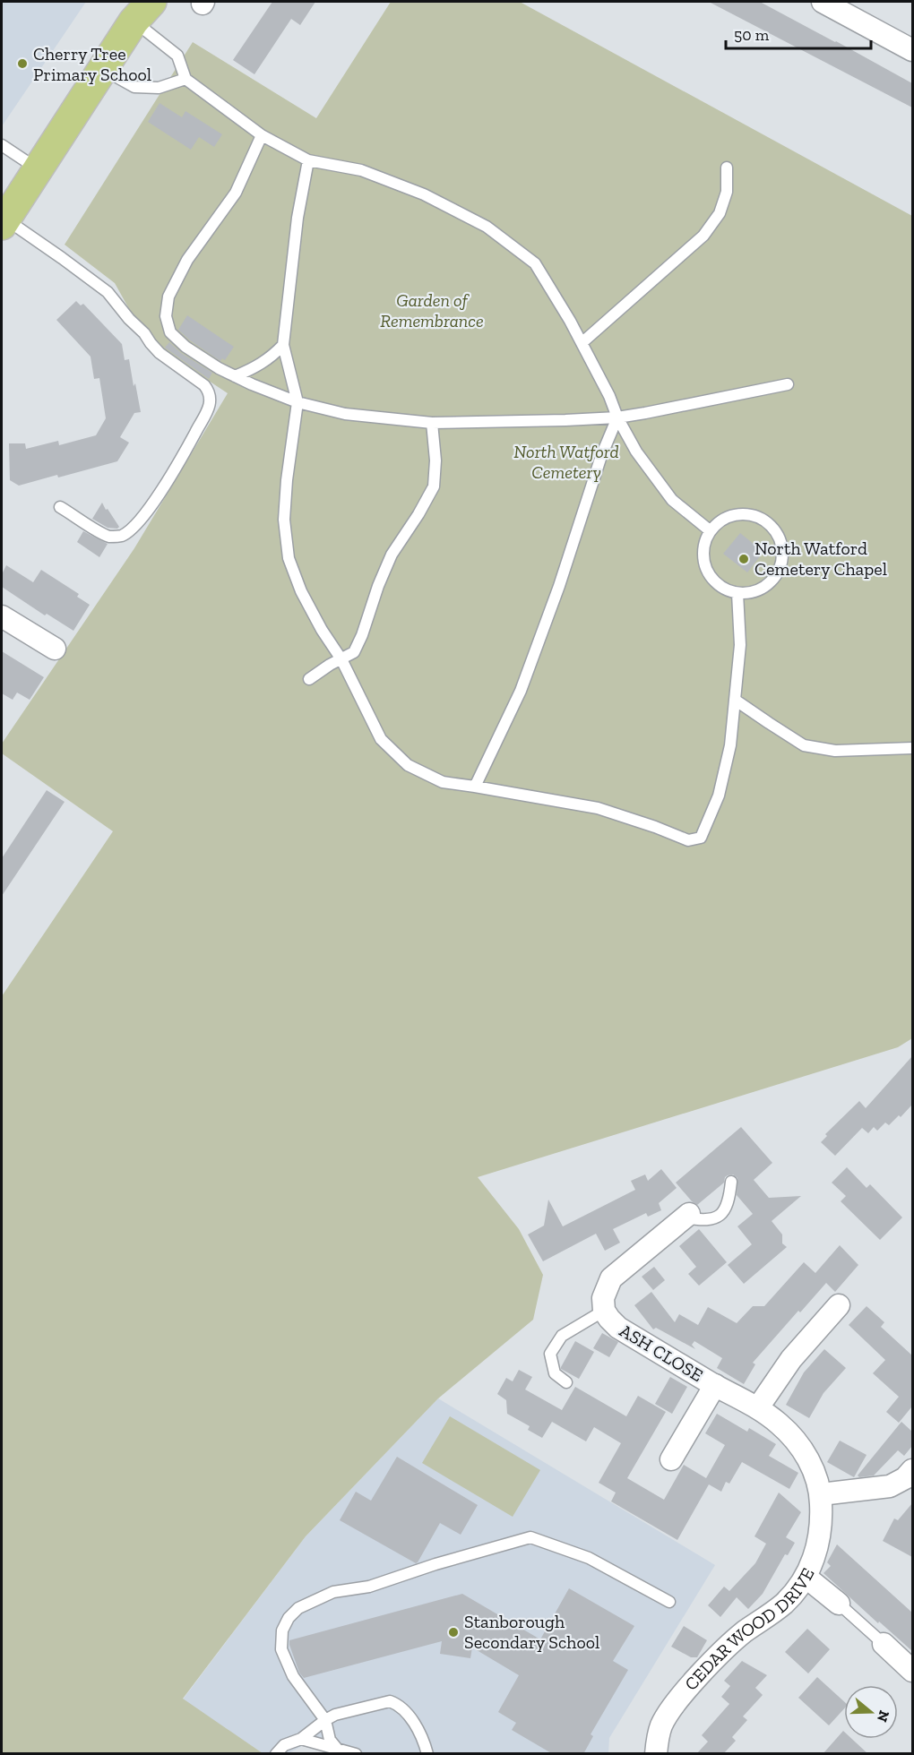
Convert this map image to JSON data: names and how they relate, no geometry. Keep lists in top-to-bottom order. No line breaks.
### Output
{"streets":{"street":["ASH CLOSE","CEDAR WOOD DRIVE"]},"crossings":[["ASH CLOSE","CEDAR WOOD DRIVE"]],"parks":["Garden of Remembrance","North Watford Cemetery"],"places":["Cherry Tree Primary School","North Watford Cemetery Chapel","Stanborough Secondary School"],"scale_bar":"50 m","north":"right"}
